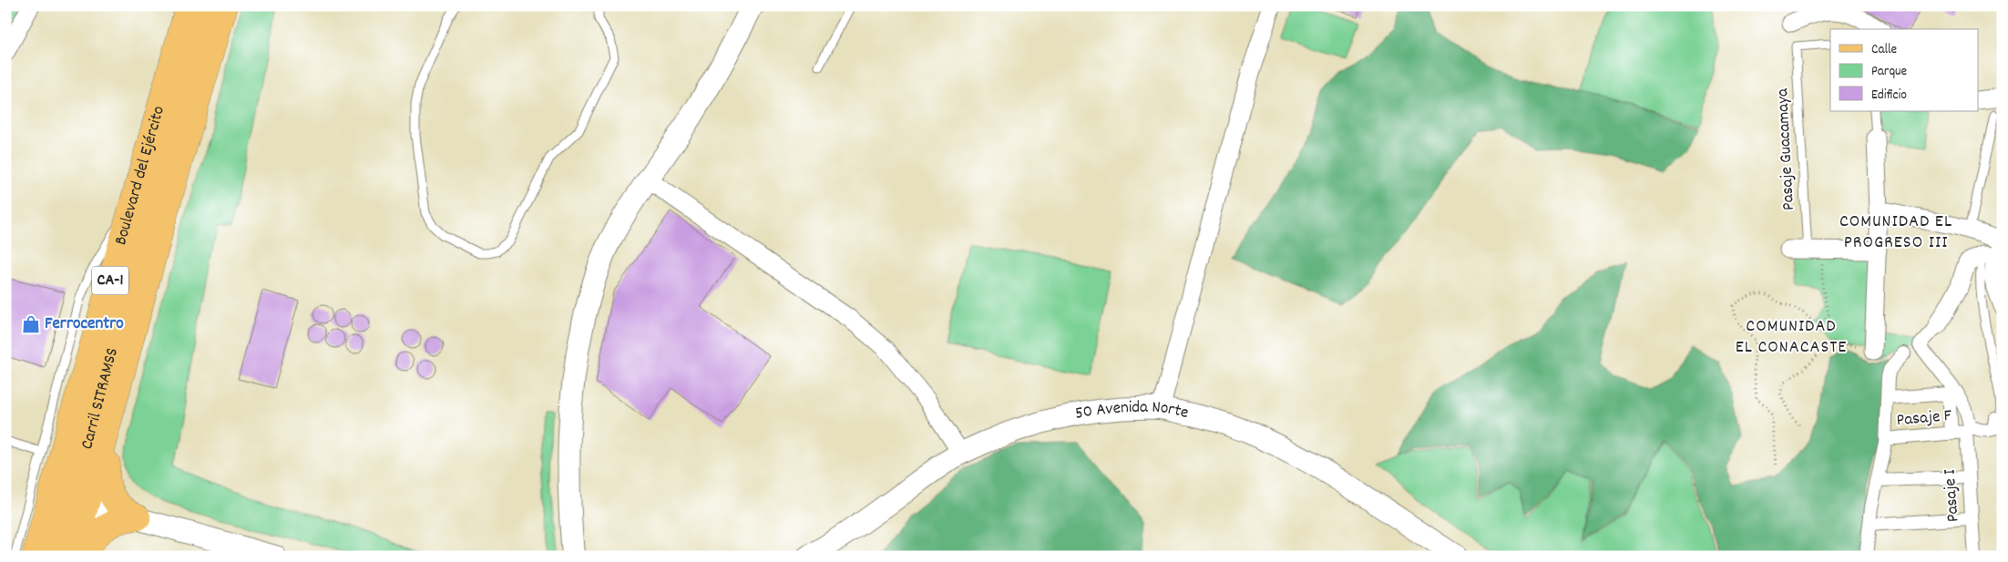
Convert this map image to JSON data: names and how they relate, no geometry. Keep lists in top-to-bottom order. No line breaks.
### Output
{"streets":{"main road":["Boulevard del Ejército","CA-1","Carril SITRAMSS"],"street":["50 Avenida Norte","Pasaje F","Pasaje I"],"lane":["Pasaje Guacamaya"]},"crossings":[["Boulevard del Ejército","Carril SITRAMSS"],["Pasaje F","Pasaje I"]],"districts":["COMUNIDAD EL PROGRESO III","COMUNIDAD EL CONACASTE"],"places":{"shop":["Ferrocentro"]},"legend":["Calle","Parque","Edificio"]}
